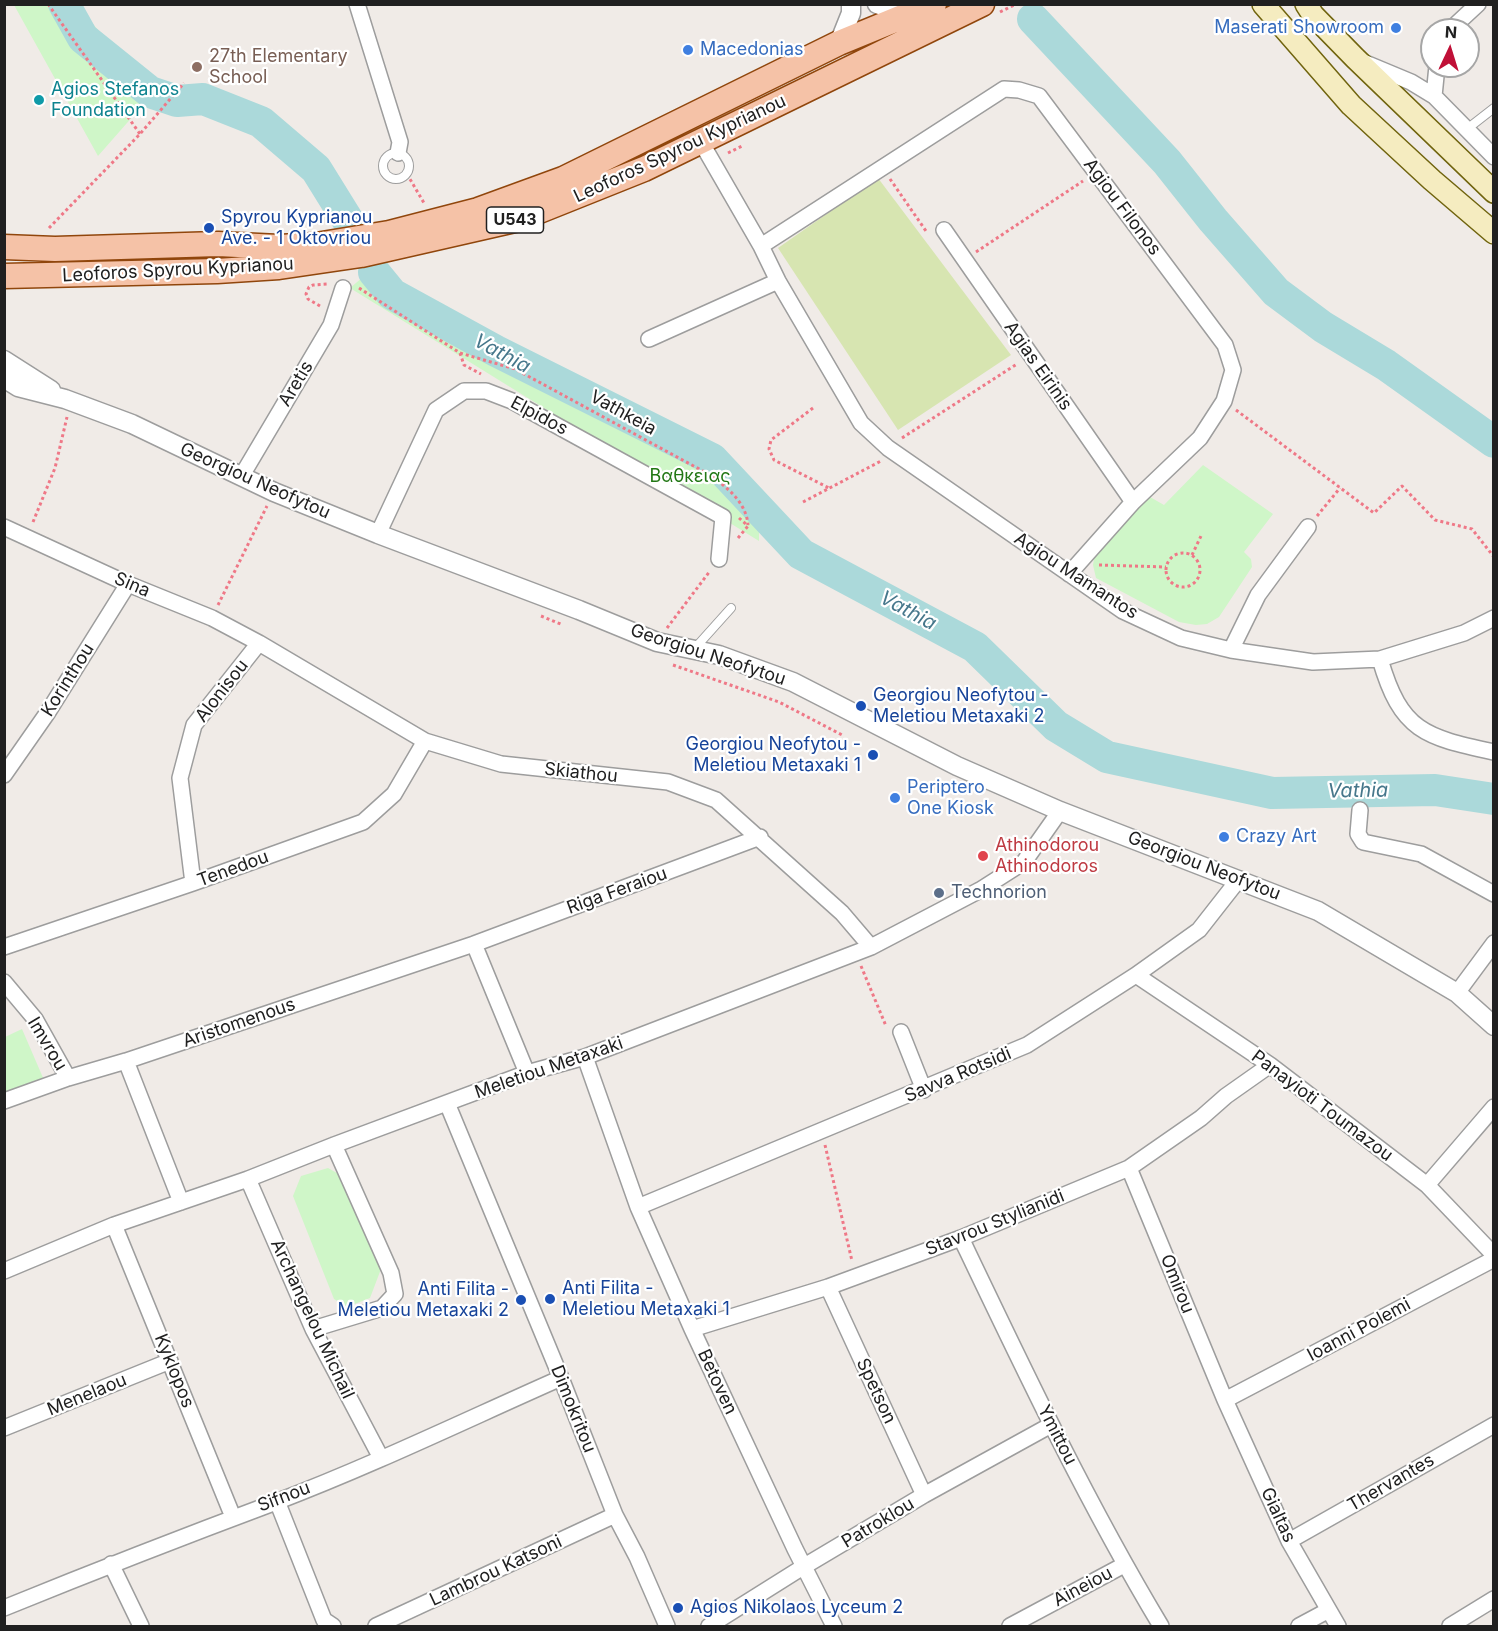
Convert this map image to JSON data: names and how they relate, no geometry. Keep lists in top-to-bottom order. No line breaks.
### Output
{"streets":{"main road":["Leoforos Spyrou Kyprianou","U543"],"street":["Agiou Filonos","Agias Eirinis","Aretis","Elpidos","Georgiou Neofytou","Agiou Mamantos","Sina","Korinthou","Alonisou","Skiathou","Tenedou","Riga Feraiou","Aristomenous","Imvrou","Meletiou Metaxaki","Savva Rotsidi","Panayioti Toumazou","Stavrou Stylianidi","Omirou","Archangelou Michail","Ioanni Polemi","Kyklopos","Betoven","Spetson","Menelaou","Dimokritou","Ymittou","Thervantes","Sifnou","Gialtas","Patroklou","Lambrou Katsoni","Aineiou"],"path":["Vathkeia"]},"crossings":[["Leoforos Spyrou Kyprianou","Agiou Mamantos"],["Agiou Filonos","Agias Eirinis"],["Agiou Filonos","Agiou Mamantos"],["Aretis","Vathkeia"],["Aretis","Georgiou Neofytou"],["Elpidos","Georgiou Neofytou"],["Georgiou Neofytou","Meletiou Metaxaki"],["Georgiou Neofytou","Savva Rotsidi"],["Sina","Korinthou"],["Sina","Alonisou"],["Sina","Skiathou"],["Alonisou","Skiathou"],["Alonisou","Tenedou"],["Skiathou","Tenedou"],["Skiathou","Riga Feraiou"],["Skiathou","Meletiou Metaxaki"],["Riga Feraiou","Aristomenous"],["Aristomenous","Imvrou"],["Meletiou Metaxaki","Archangelou Michail"],["Meletiou Metaxaki","Kyklopos"],["Meletiou Metaxaki","Betoven"],["Meletiou Metaxaki","Dimokritou"],["Savva Rotsidi","Panayioti Toumazou"],["Savva Rotsidi","Betoven"],["Panayioti Toumazou","Stavrou Stylianidi"],["Panayioti Toumazou","Ioanni Polemi"],["Stavrou Stylianidi","Omirou"],["Stavrou Stylianidi","Betoven"],["Stavrou Stylianidi","Spetson"],["Stavrou Stylianidi","Ymittou"],["Omirou","Ioanni Polemi"],["Omirou","Gialtas"],["Archangelou Michail","Sifnou"],["Ioanni Polemi","Gialtas"],["Kyklopos","Menelaou"],["Kyklopos","Sifnou"],["Betoven","Patroklou"],["Spetson","Patroklou"],["Dimokritou","Sifnou"],["Dimokritou","Lambrou Katsoni"],["Ymittou","Patroklou"],["Ymittou","Aineiou"],["Thervantes","Gialtas"]],"water":["Vathia"],"parks":["Βαθκειας"],"places":["Maserati Showroom","Macedonias","27th Elementary School","Agios Stefanos Foundation","Spyrou Kyprianou Ave. - 1 Oktovriou","Georgiou Neofytou - Meletiou Metaxaki 2","Georgiou Neofytou - Meletiou Metaxaki 1","Periptero One Kiosk","Crazy Art","Athinodorou Athinodoros","Technorion","Anti Filita - Meletiou Metaxaki 1","Anti Filita - Meletiou Metaxaki 2","Agios Nikolaos Lyceum 2"],"north":"top"}
